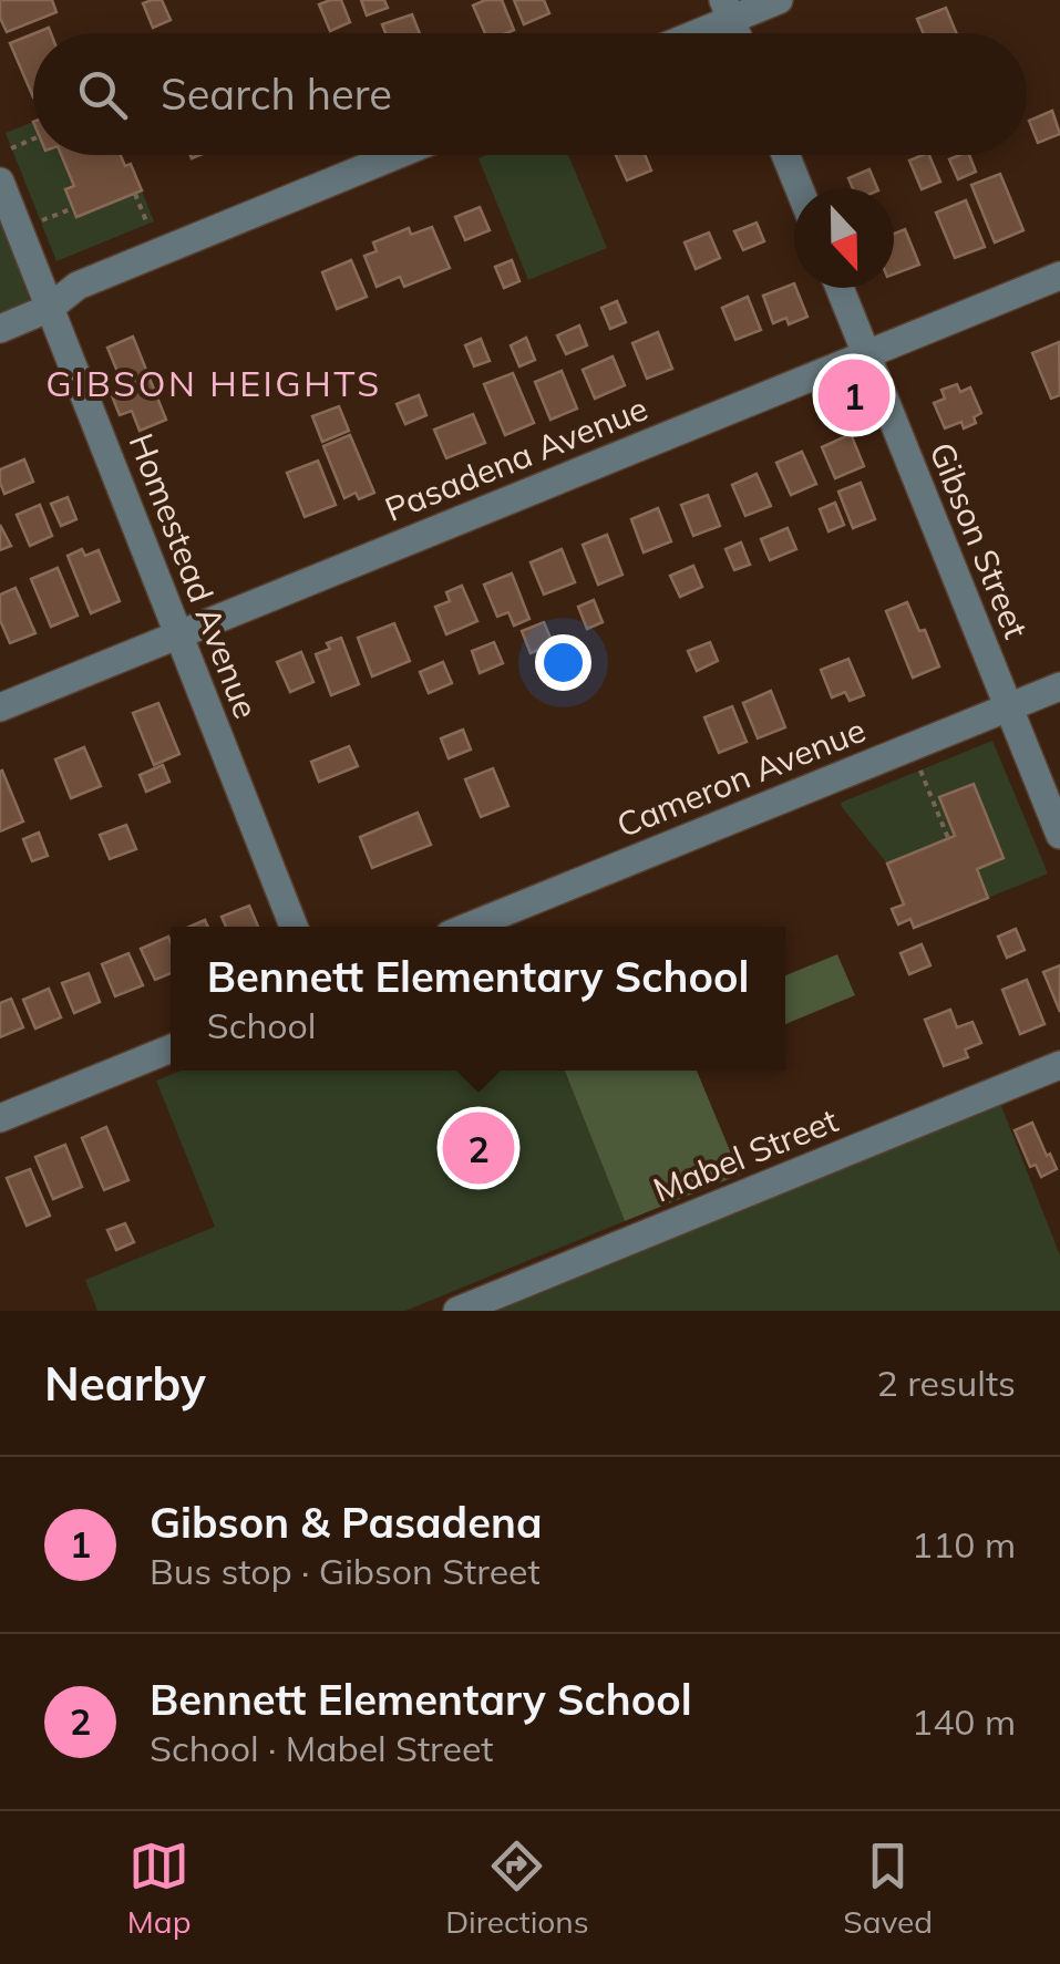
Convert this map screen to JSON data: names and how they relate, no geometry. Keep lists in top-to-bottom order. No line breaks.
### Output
{"streets":{"street":["Pasadena Avenue","Gibson Street","Homestead Avenue","Cameron Avenue","Mabel Street"]},"crossings":[["Pasadena Avenue","Gibson Street"],["Pasadena Avenue","Homestead Avenue"],["Gibson Street","Cameron Avenue"]],"districts":["GIBSON HEIGHTS"],"north":"bottom","page":{"search":"Search here","pins":["1","2"],"popup":["Bennett Elementary School","School"],"heading":["Nearby","2 results"],"list":[{"mark":"1","name":"Gibson & Pasadena","note":"Bus stop · Gibson Street","value":"110 m"},{"mark":"2","name":"Bennett Elementary School","note":"School · Mabel Street","value":"140 m"}],"nav":["Map","Directions","Saved"]}}
